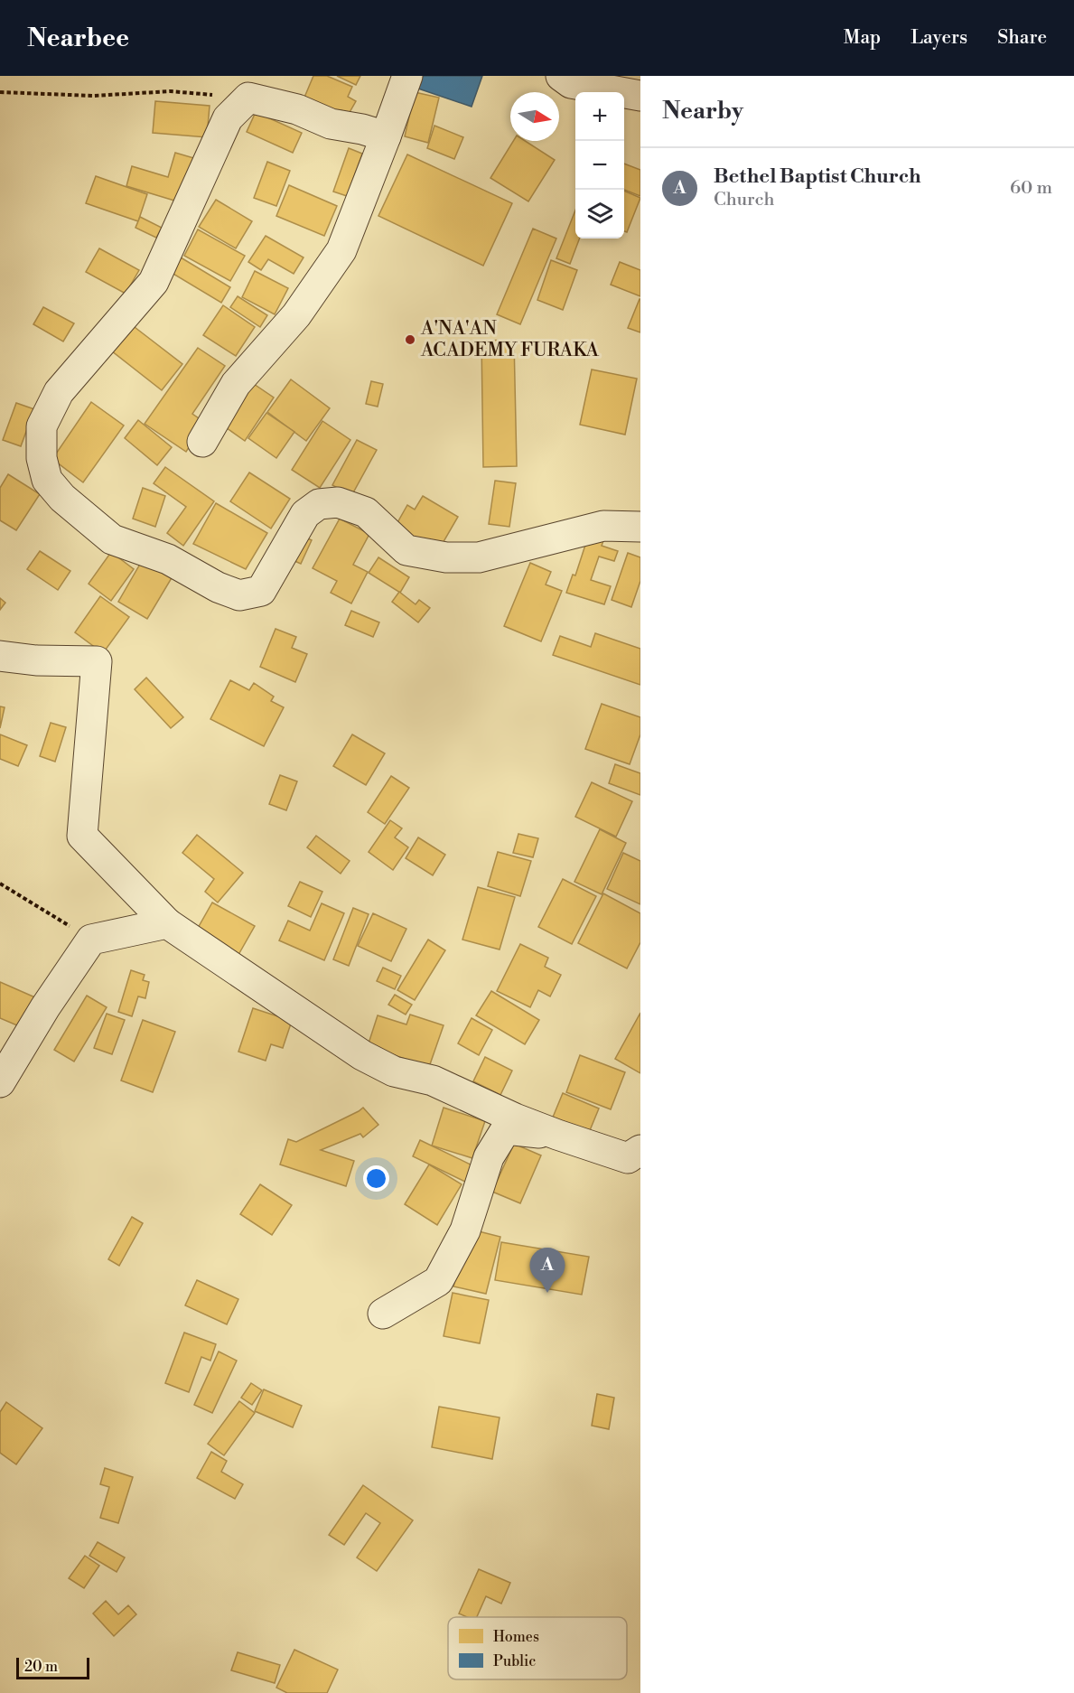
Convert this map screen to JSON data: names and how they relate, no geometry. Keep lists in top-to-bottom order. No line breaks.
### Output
{"places":["A'NA'AN ACADEMY FURAKA"],"legend":["Homes","Public"],"scale_bar":"20 m","north":"right","page":{"header":"Nearbee","nav":["Map","Layers","Share"],"heading":"Nearby","map_buttons":["+","−"],"list":[{"mark":"A","name":"Bethel Baptist Church","note":"Church","value":"60 m"}],"pins":"A","scale":"20 m"}}
